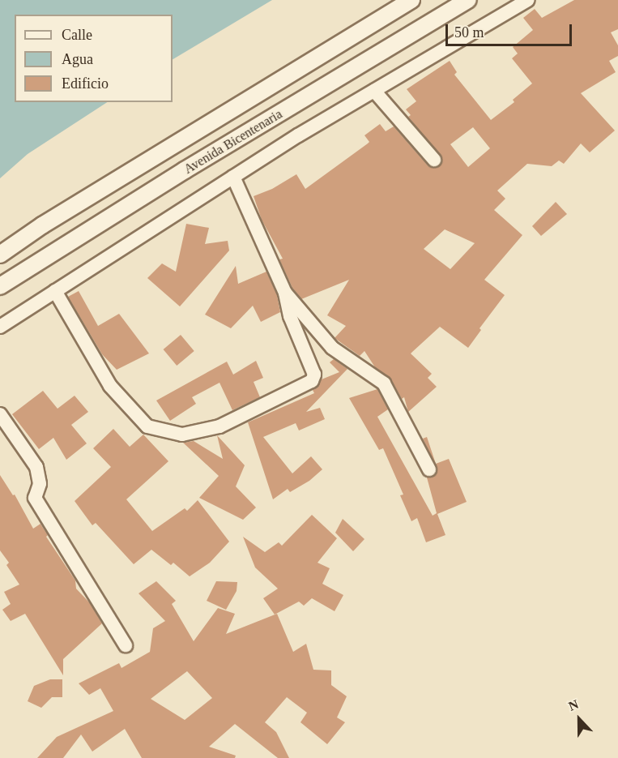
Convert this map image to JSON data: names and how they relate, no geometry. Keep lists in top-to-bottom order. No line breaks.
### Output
{"streets":{"street":["Avenida Bicentenaria"]},"legend":["Calle","Agua","Edificio"],"scale_bar":"50 m","north":"top"}
